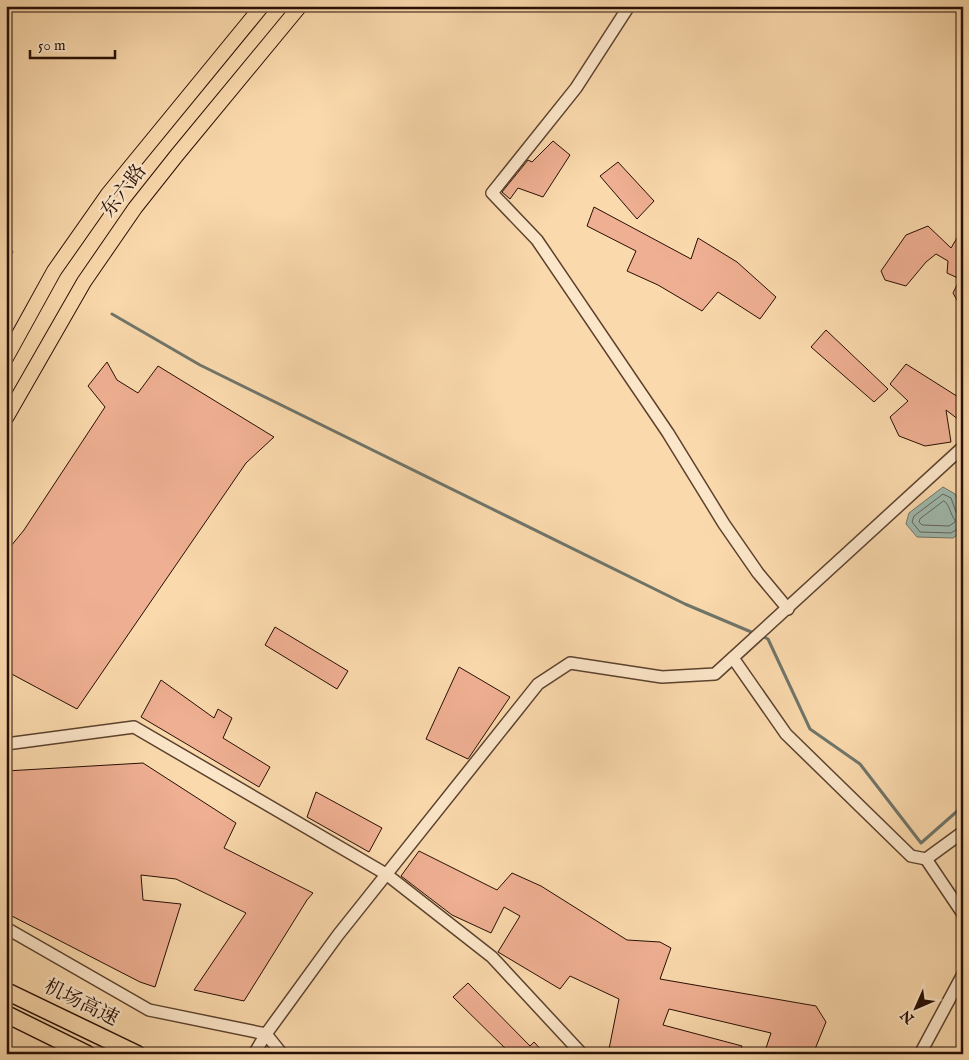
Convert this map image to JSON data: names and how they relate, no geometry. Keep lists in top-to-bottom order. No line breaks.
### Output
{"streets":{"highway":["机场高速"],"main road":["东六路"]},"scale_bar":"50 m","north":"bottom left"}
